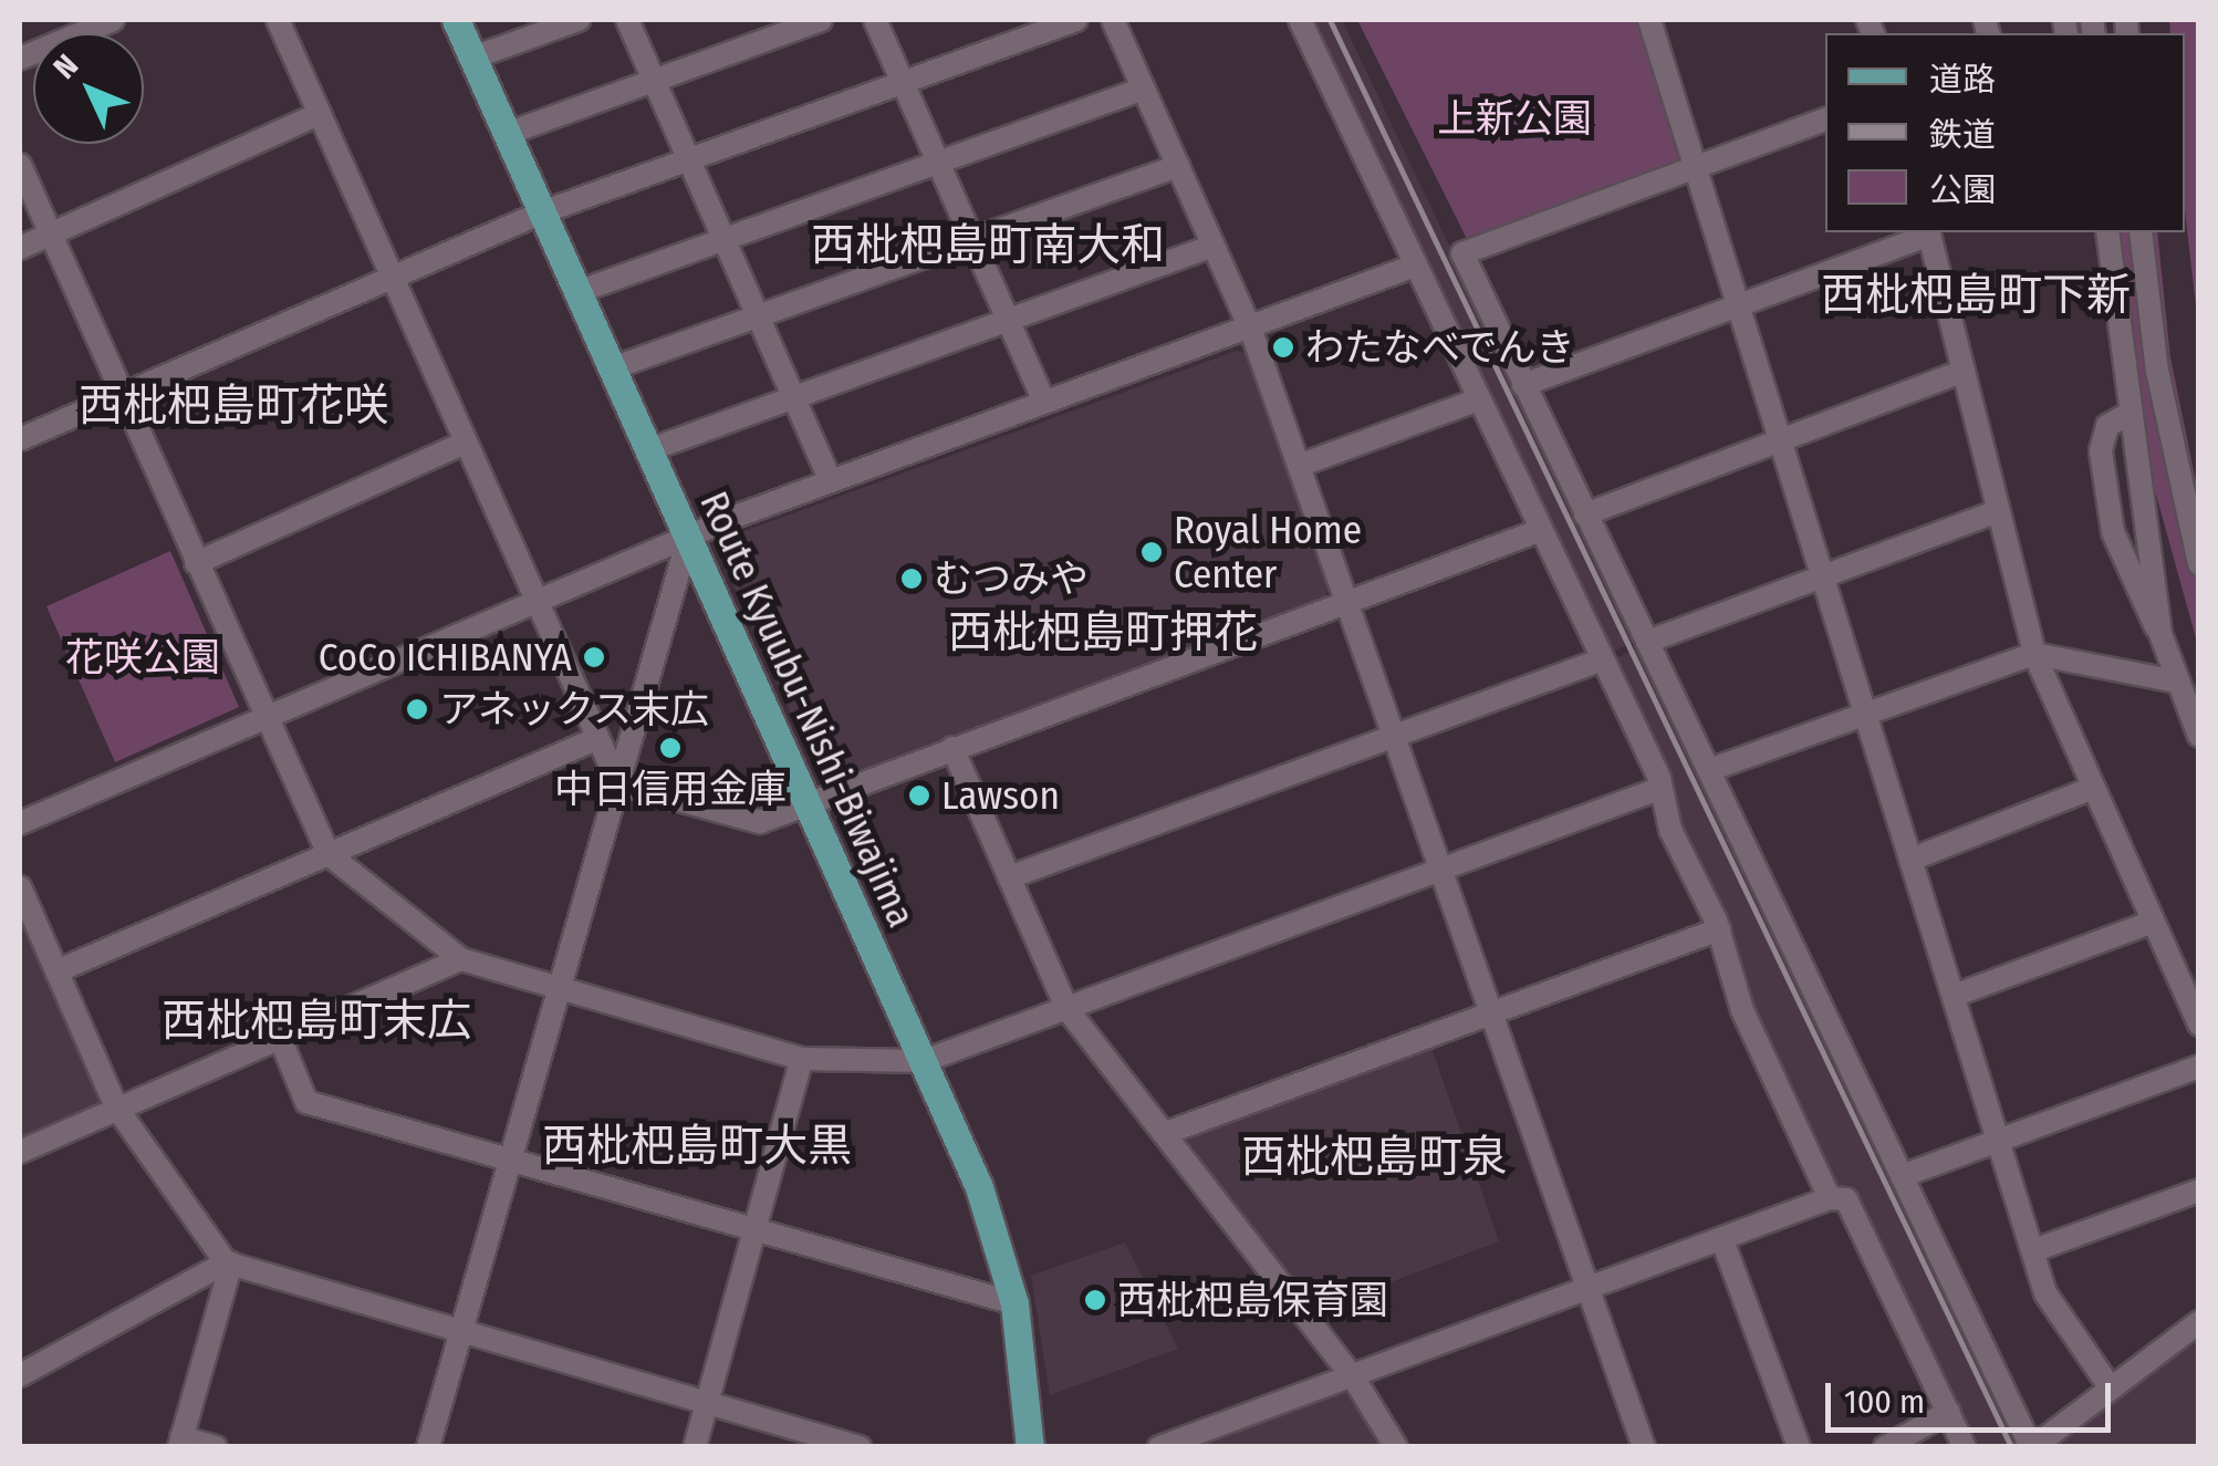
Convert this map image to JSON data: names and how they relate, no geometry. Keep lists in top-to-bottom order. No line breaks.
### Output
{"streets":{"main road":["Route Kyuubu-Nishi-Biwajima"]},"districts":["西枇杷島町南大和","西枇杷島町下新","西枇杷島町花咲","西枇杷島町押花","西枇杷島町末広","西枇杷島町大黒","西枇杷島町泉"],"parks":["上新公園","花咲公園"],"places":["わたなべでんき","Royal Home Center","むつみや","CoCo ICHIBANYA","アネックス末広","中日信用金庫","Lawson","西枇杷島保育園"],"legend":["道路","鉄道","公園"],"scale_bar":"100 m","north":"top left"}
